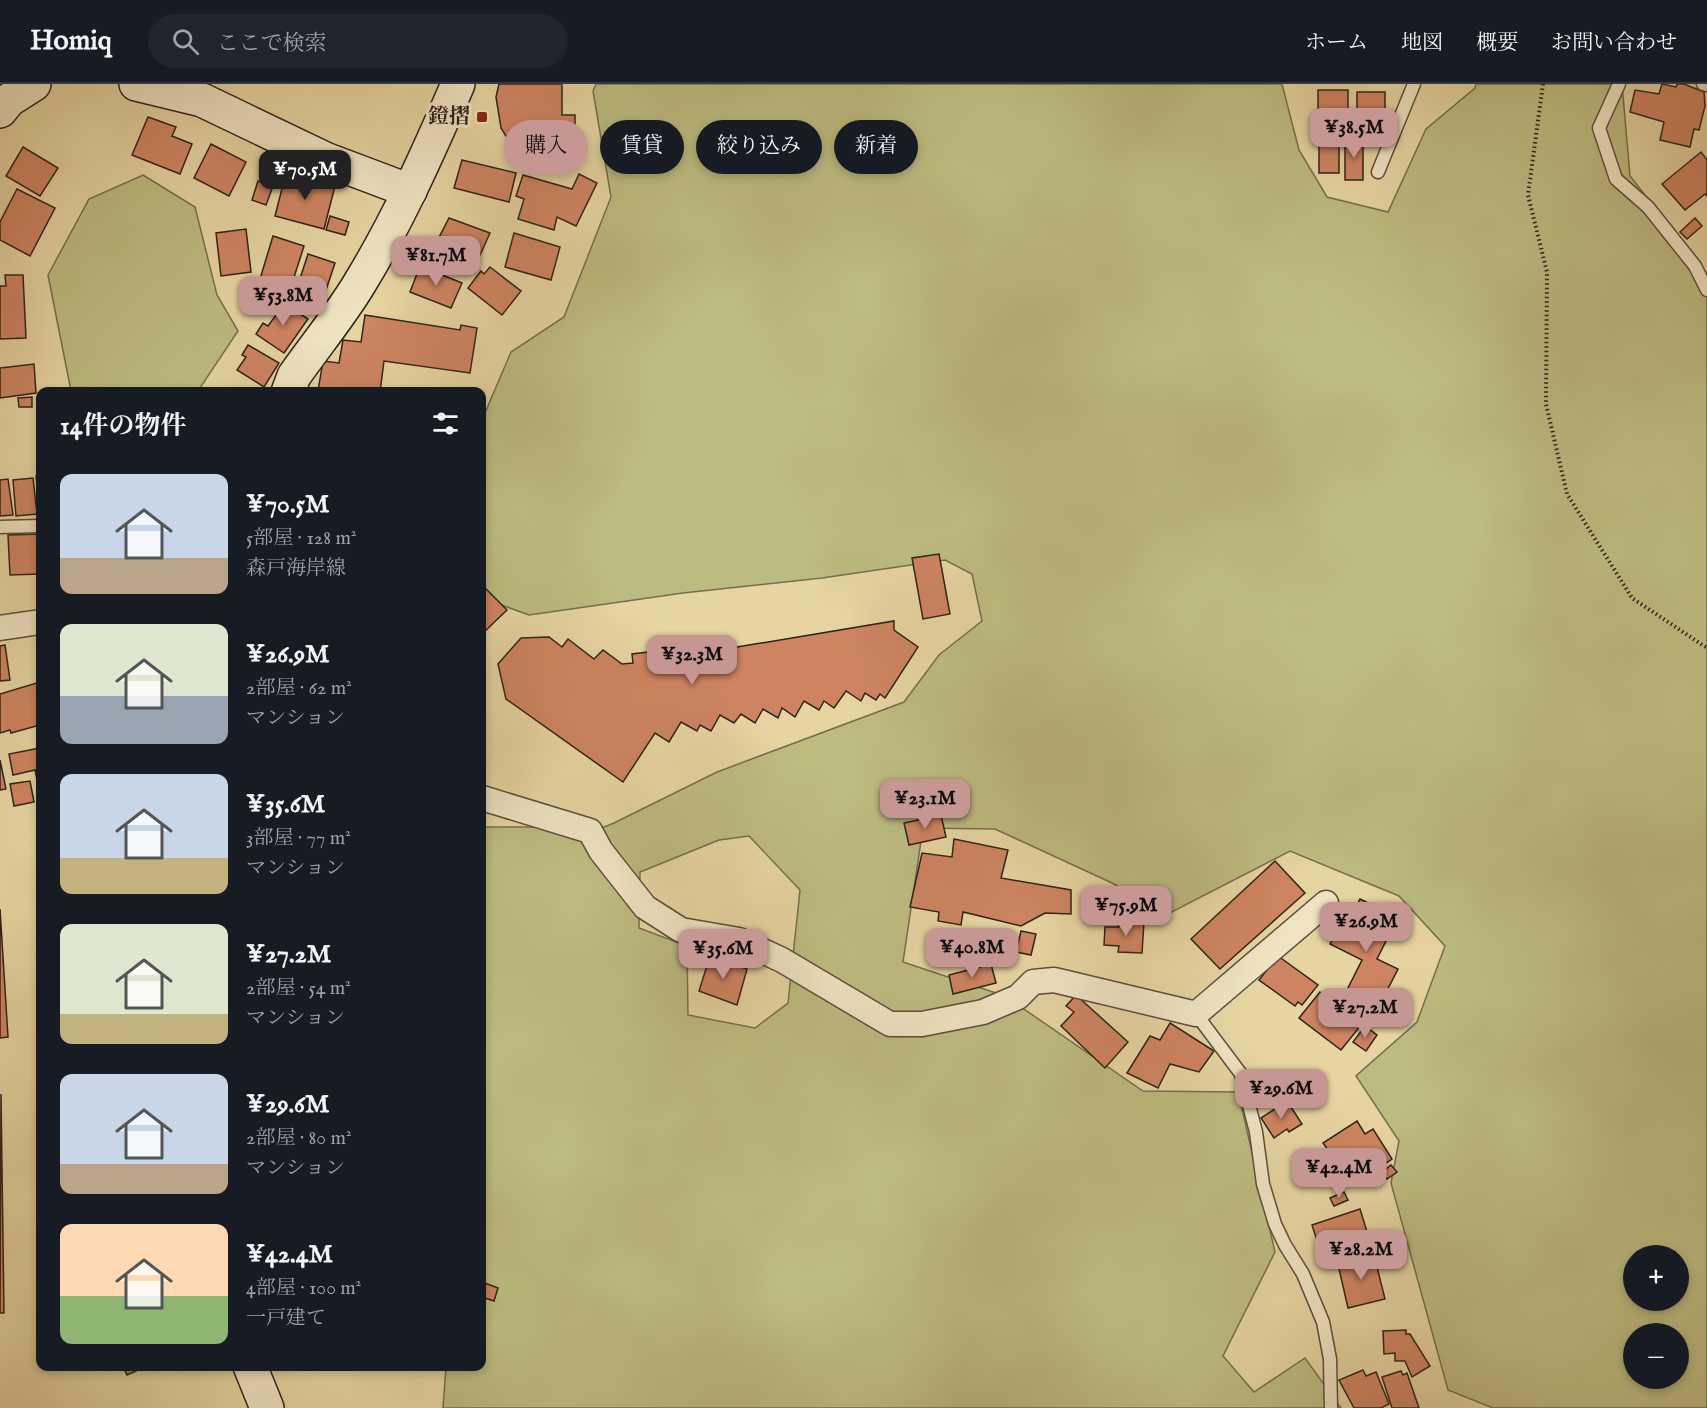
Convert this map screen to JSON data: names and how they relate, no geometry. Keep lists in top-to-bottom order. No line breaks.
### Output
{"places":{"transit":["鐙摺"]},"page":{"header":"Homiq","search":"ここで検索","nav":["ホーム","地図","概要","お問い合わせ"],"price":["¥38.5M","¥70.5M","¥81.7M","¥53.8M","¥32.3M","¥23.1M","¥75.9M","¥26.9M","¥40.8M","¥35.6M","¥27.2M","¥29.6M","¥42.4M","¥28.2M"],"chip":["購入","賃貸","絞り込み","新着"],"heading":"14件の物件","list":[{"name":"¥70.5M","note":"5部屋 · 128 m² · 森戸海岸線"},{"name":"¥26.9M","note":"2部屋 · 62 m² · マンション"},{"name":"¥35.6M","note":"3部屋 · 77 m² · マンション"},{"name":"¥27.2M","note":"2部屋 · 54 m² · マンション"},{"name":"¥29.6M","note":"2部屋 · 80 m² · マンション"},{"name":"¥42.4M","note":"4部屋 · 100 m² · 一戸建て"}],"map_buttons":["+","−"]}}
